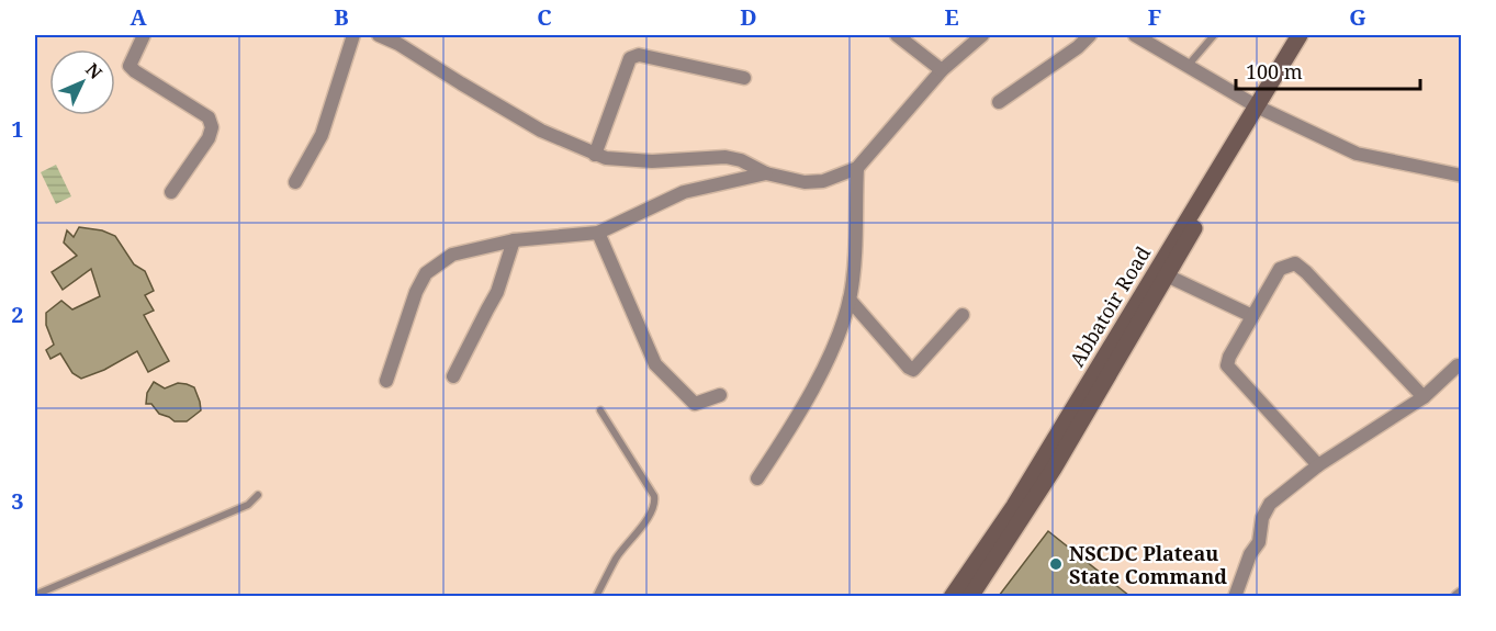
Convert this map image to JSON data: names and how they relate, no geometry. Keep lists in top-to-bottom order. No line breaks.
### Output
{"streets":{"street":["Abbatoir Road"]},"places":["NSCDC Plateau State Command"],"scale_bar":"100 m","north":"top right","grid":{"columns":["A","B","C","D","E","F","G"],"rows":["1","2","3"]}}
